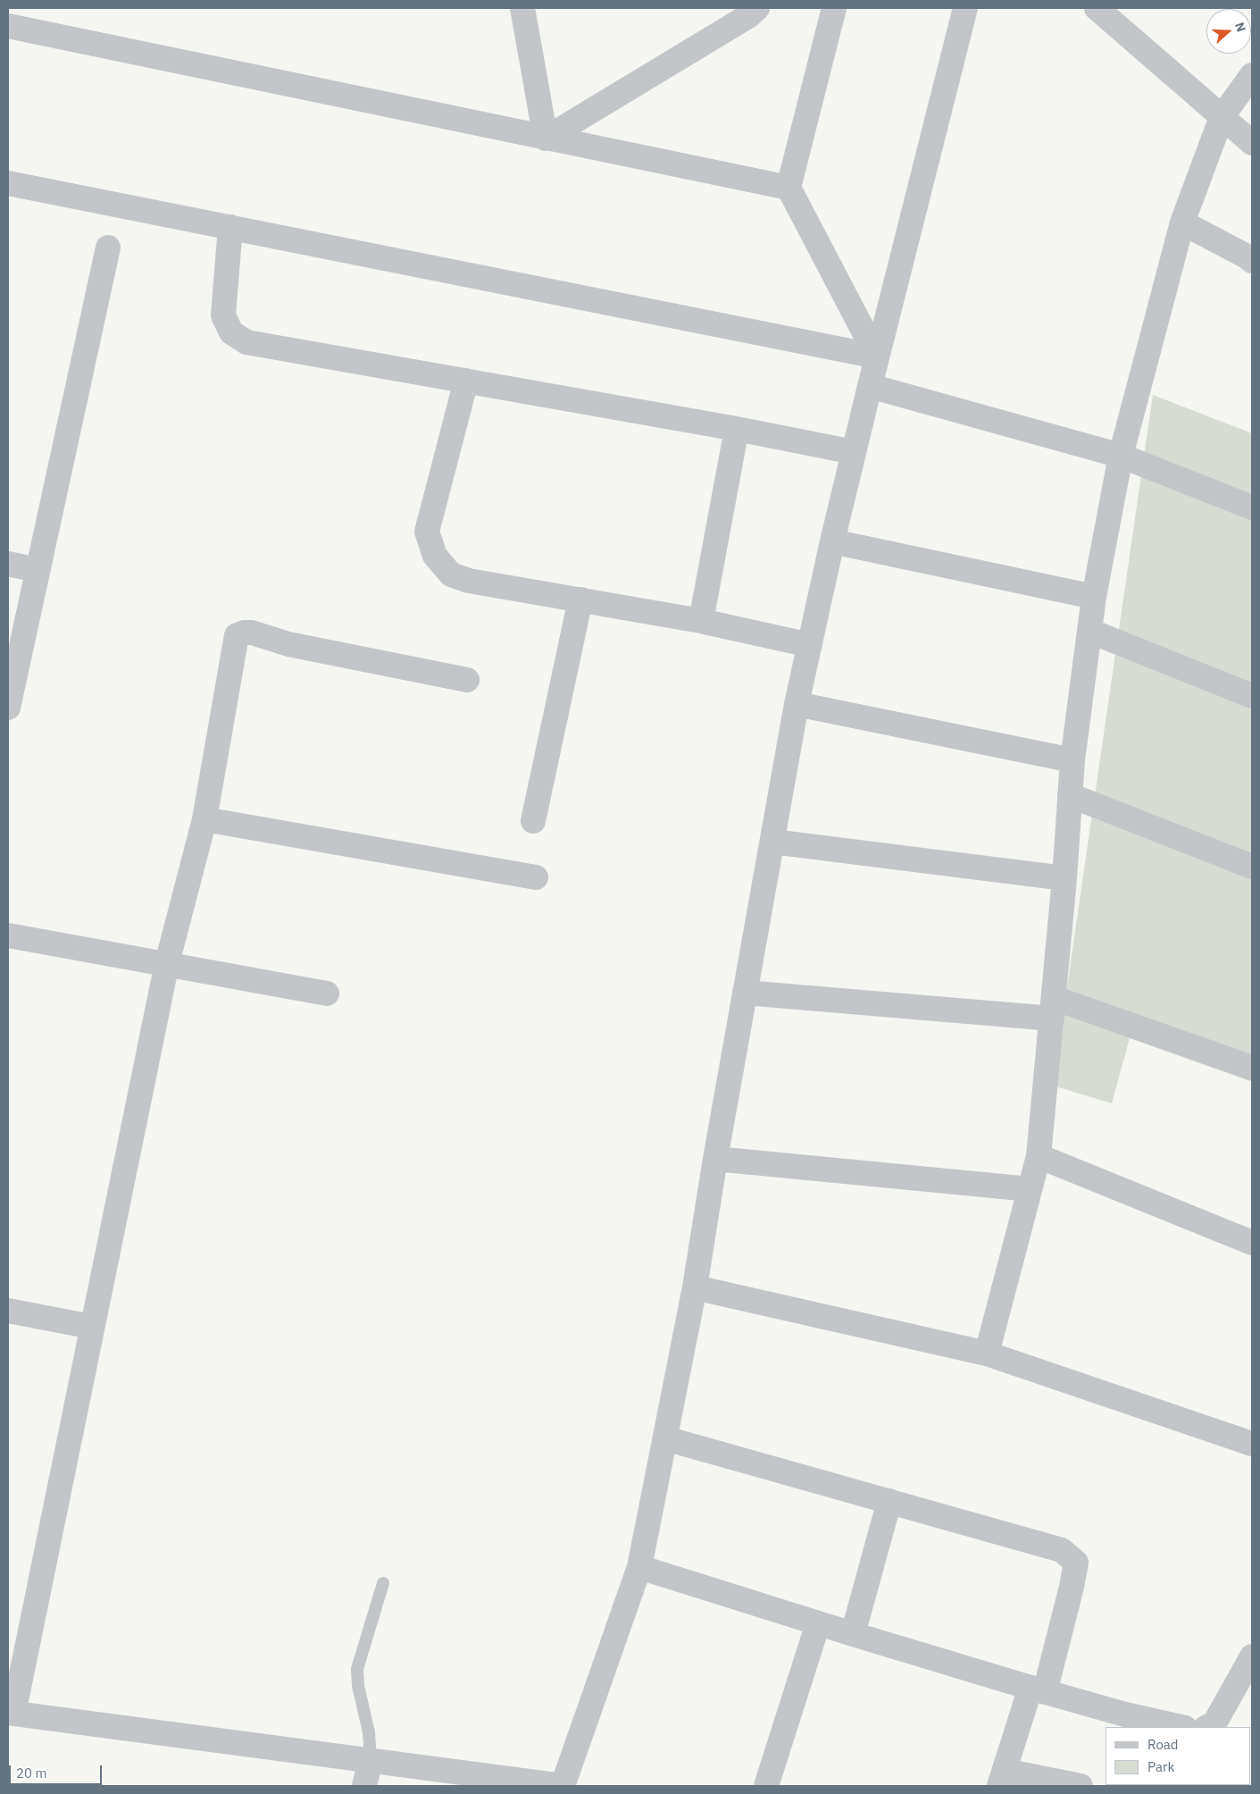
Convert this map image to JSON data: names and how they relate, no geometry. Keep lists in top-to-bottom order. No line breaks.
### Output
{"legend":["Road","Park"],"scale_bar":"20 m","north":"right"}
